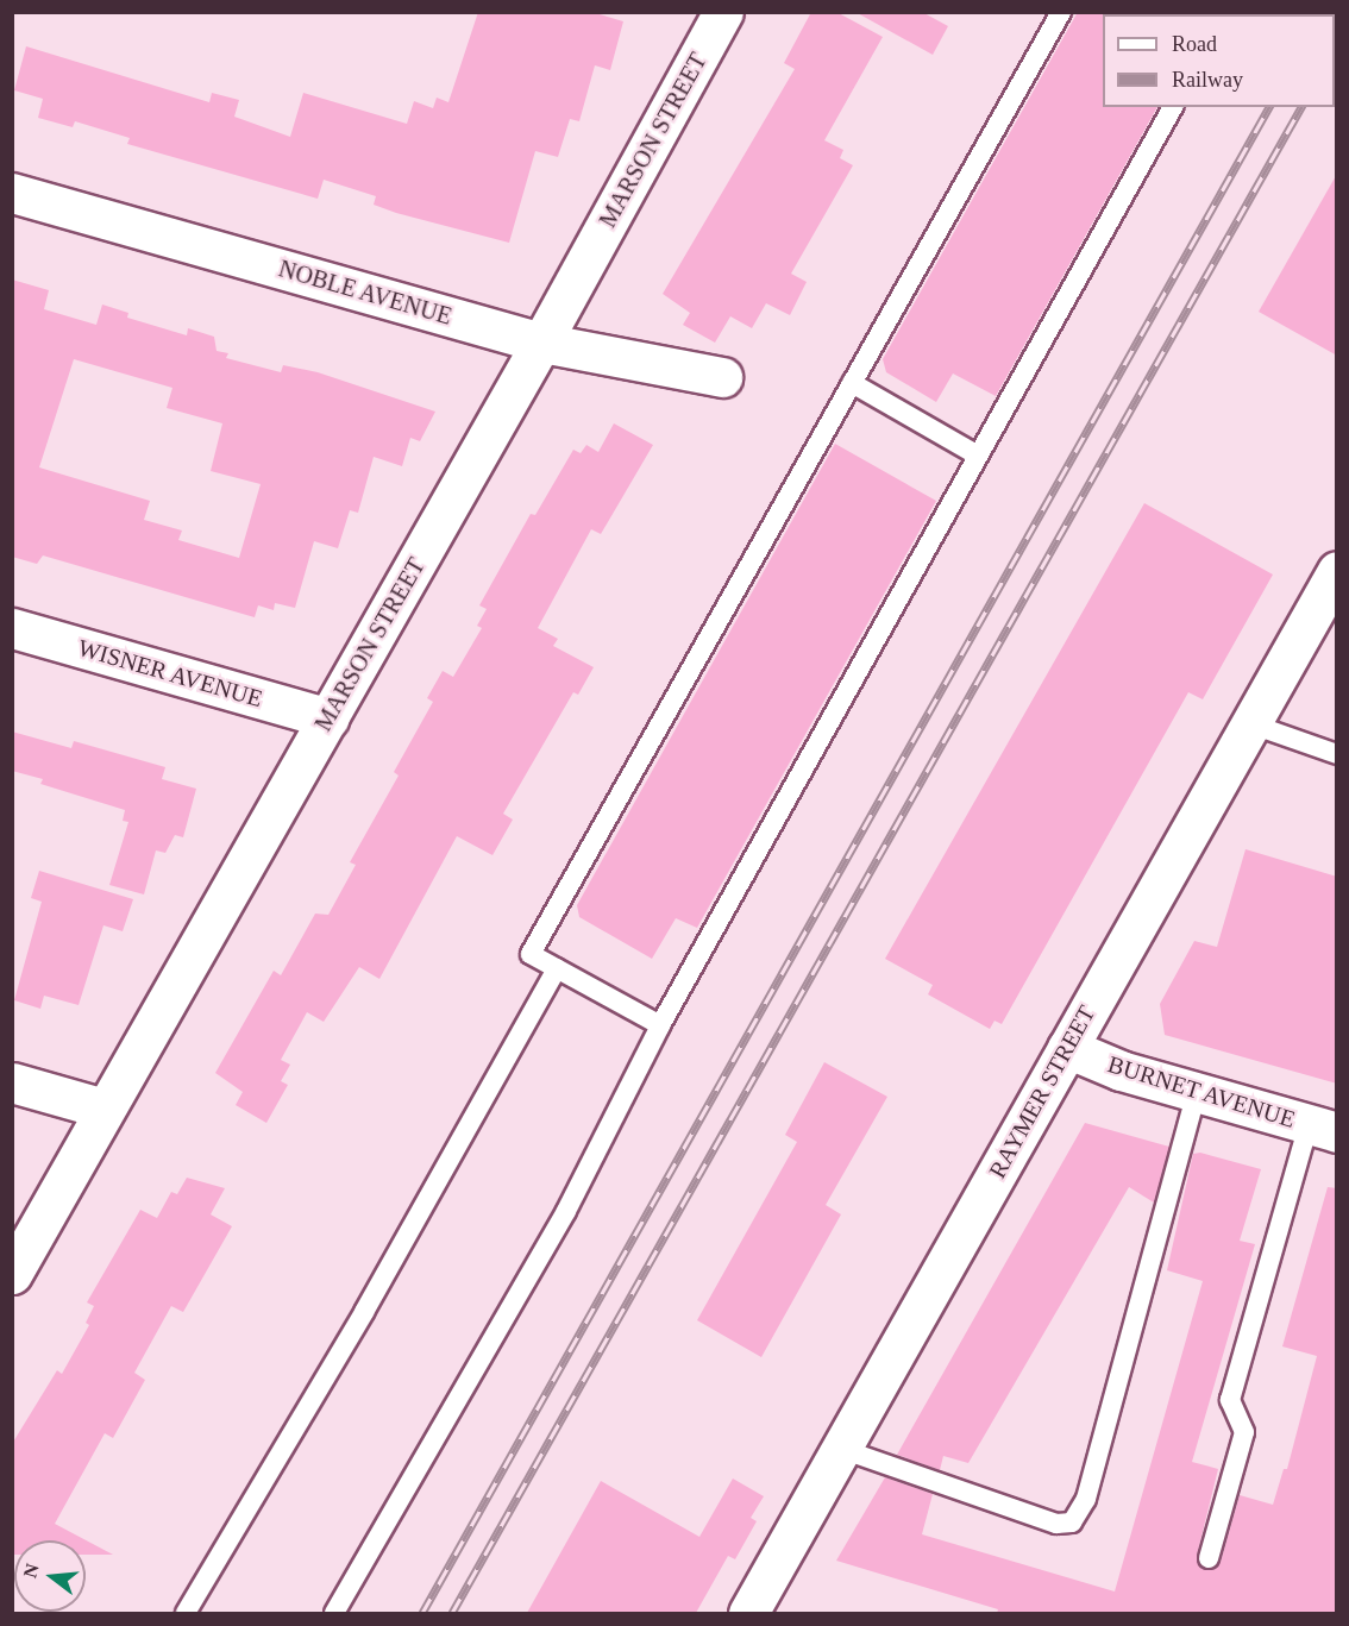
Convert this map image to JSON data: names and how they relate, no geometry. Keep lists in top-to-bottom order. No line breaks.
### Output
{"streets":{"street":["MARSON STREET","NOBLE AVENUE","WISNER AVENUE","RAYMER STREET","BURNET AVENUE"]},"crossings":[["MARSON STREET","NOBLE AVENUE"],["MARSON STREET","WISNER AVENUE"],["RAYMER STREET","BURNET AVENUE"]],"legend":["Road","Railway"],"north":"left"}
